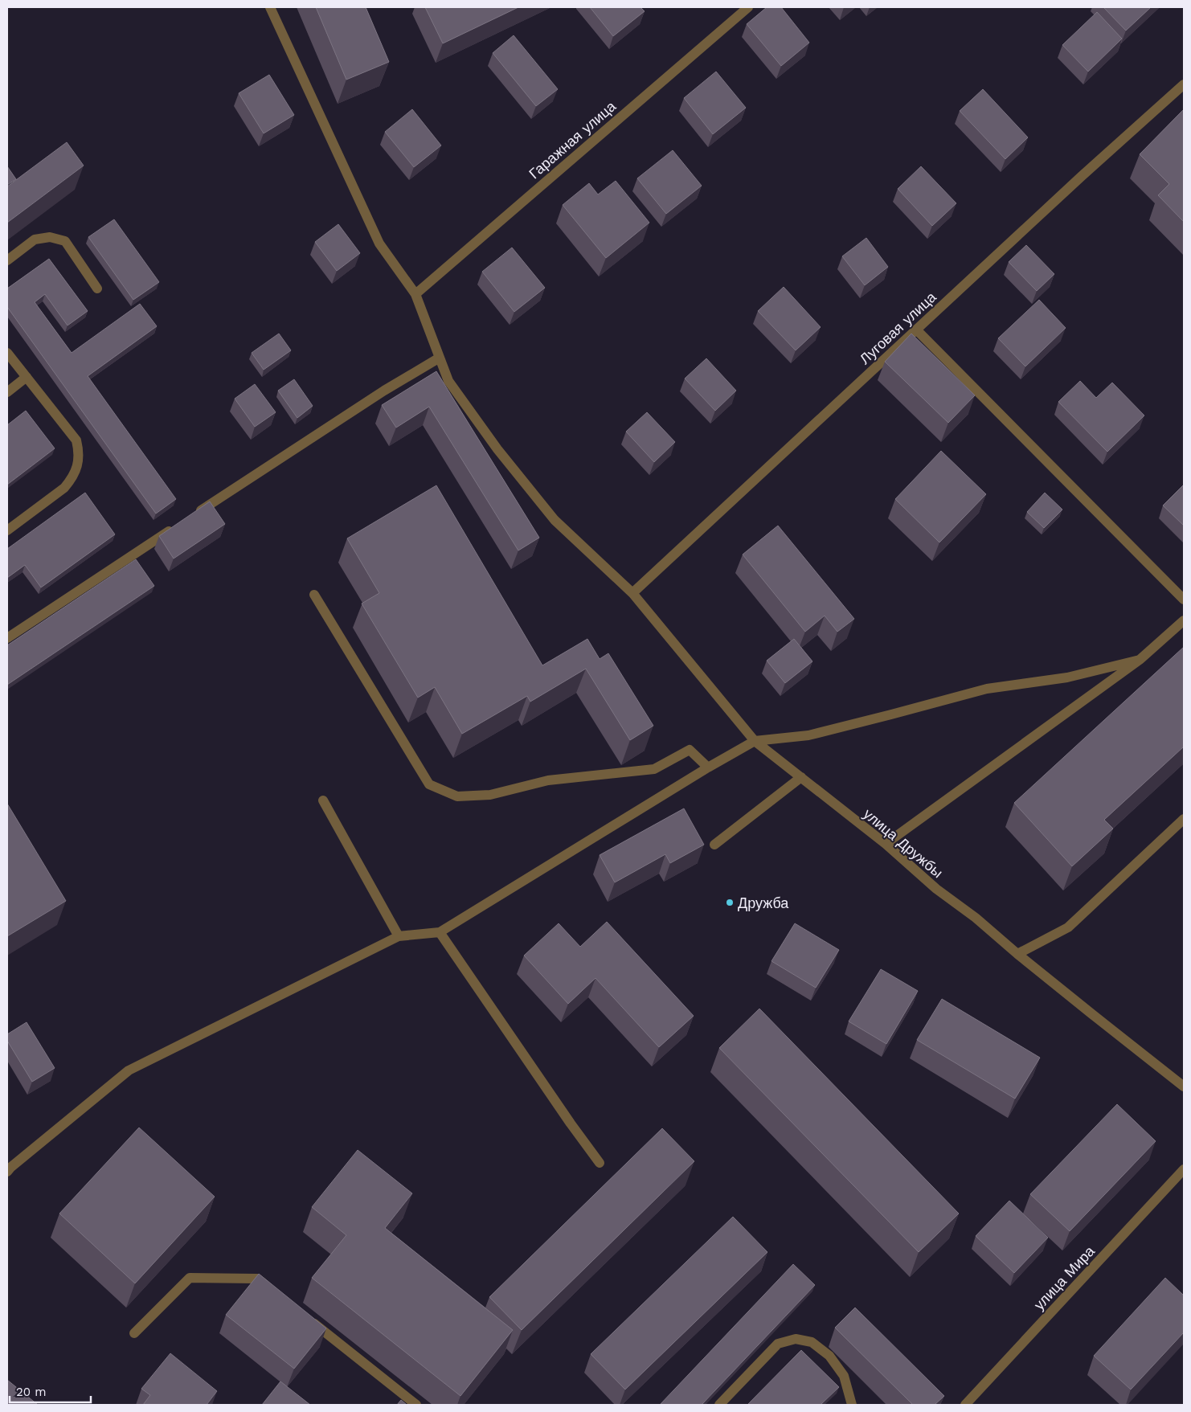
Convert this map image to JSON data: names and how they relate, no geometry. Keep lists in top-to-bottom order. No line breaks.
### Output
{"streets":{"street":["Гаражная улица","Луговая улица","улица Дружбы","улица Мира"]},"crossings":[["Гаражная улица","улица Дружбы"],["Луговая улица","улица Дружбы"]],"places":["Дружба"],"scale_bar":"20 m"}
